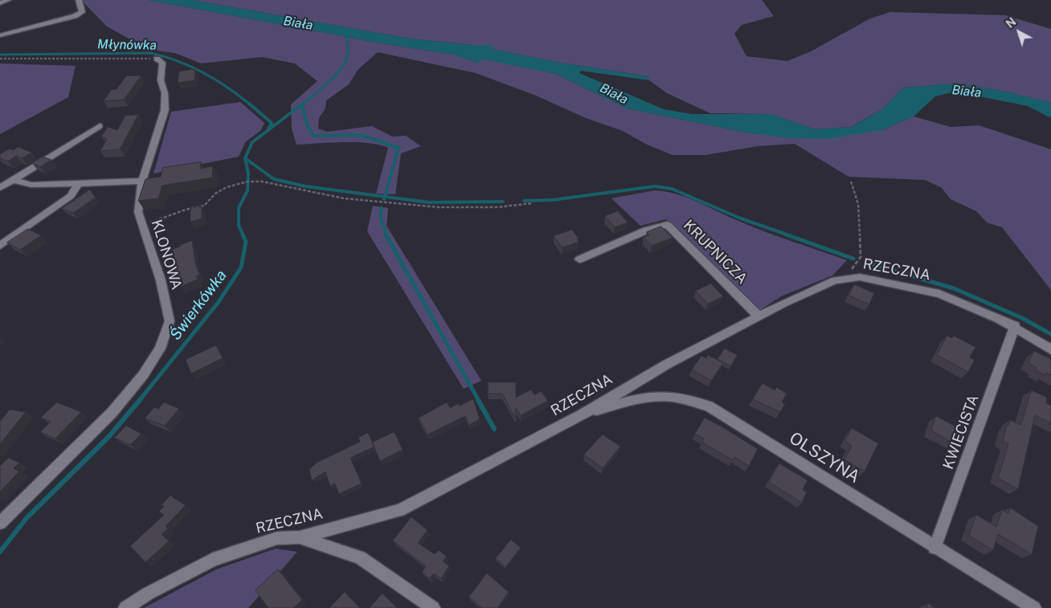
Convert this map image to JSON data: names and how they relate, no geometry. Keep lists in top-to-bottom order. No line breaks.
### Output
{"streets":{"street":["KRUPNICZA","KLONOWA","RZECZNA","KWIECISTA","OLSZYNA"]},"crossings":[["KRUPNICZA","RZECZNA"],["RZECZNA","KWIECISTA"],["RZECZNA","OLSZYNA"],["KWIECISTA","OLSZYNA"]],"water":["Biała","Młynówka","Świerkówka"],"north":"top left"}
